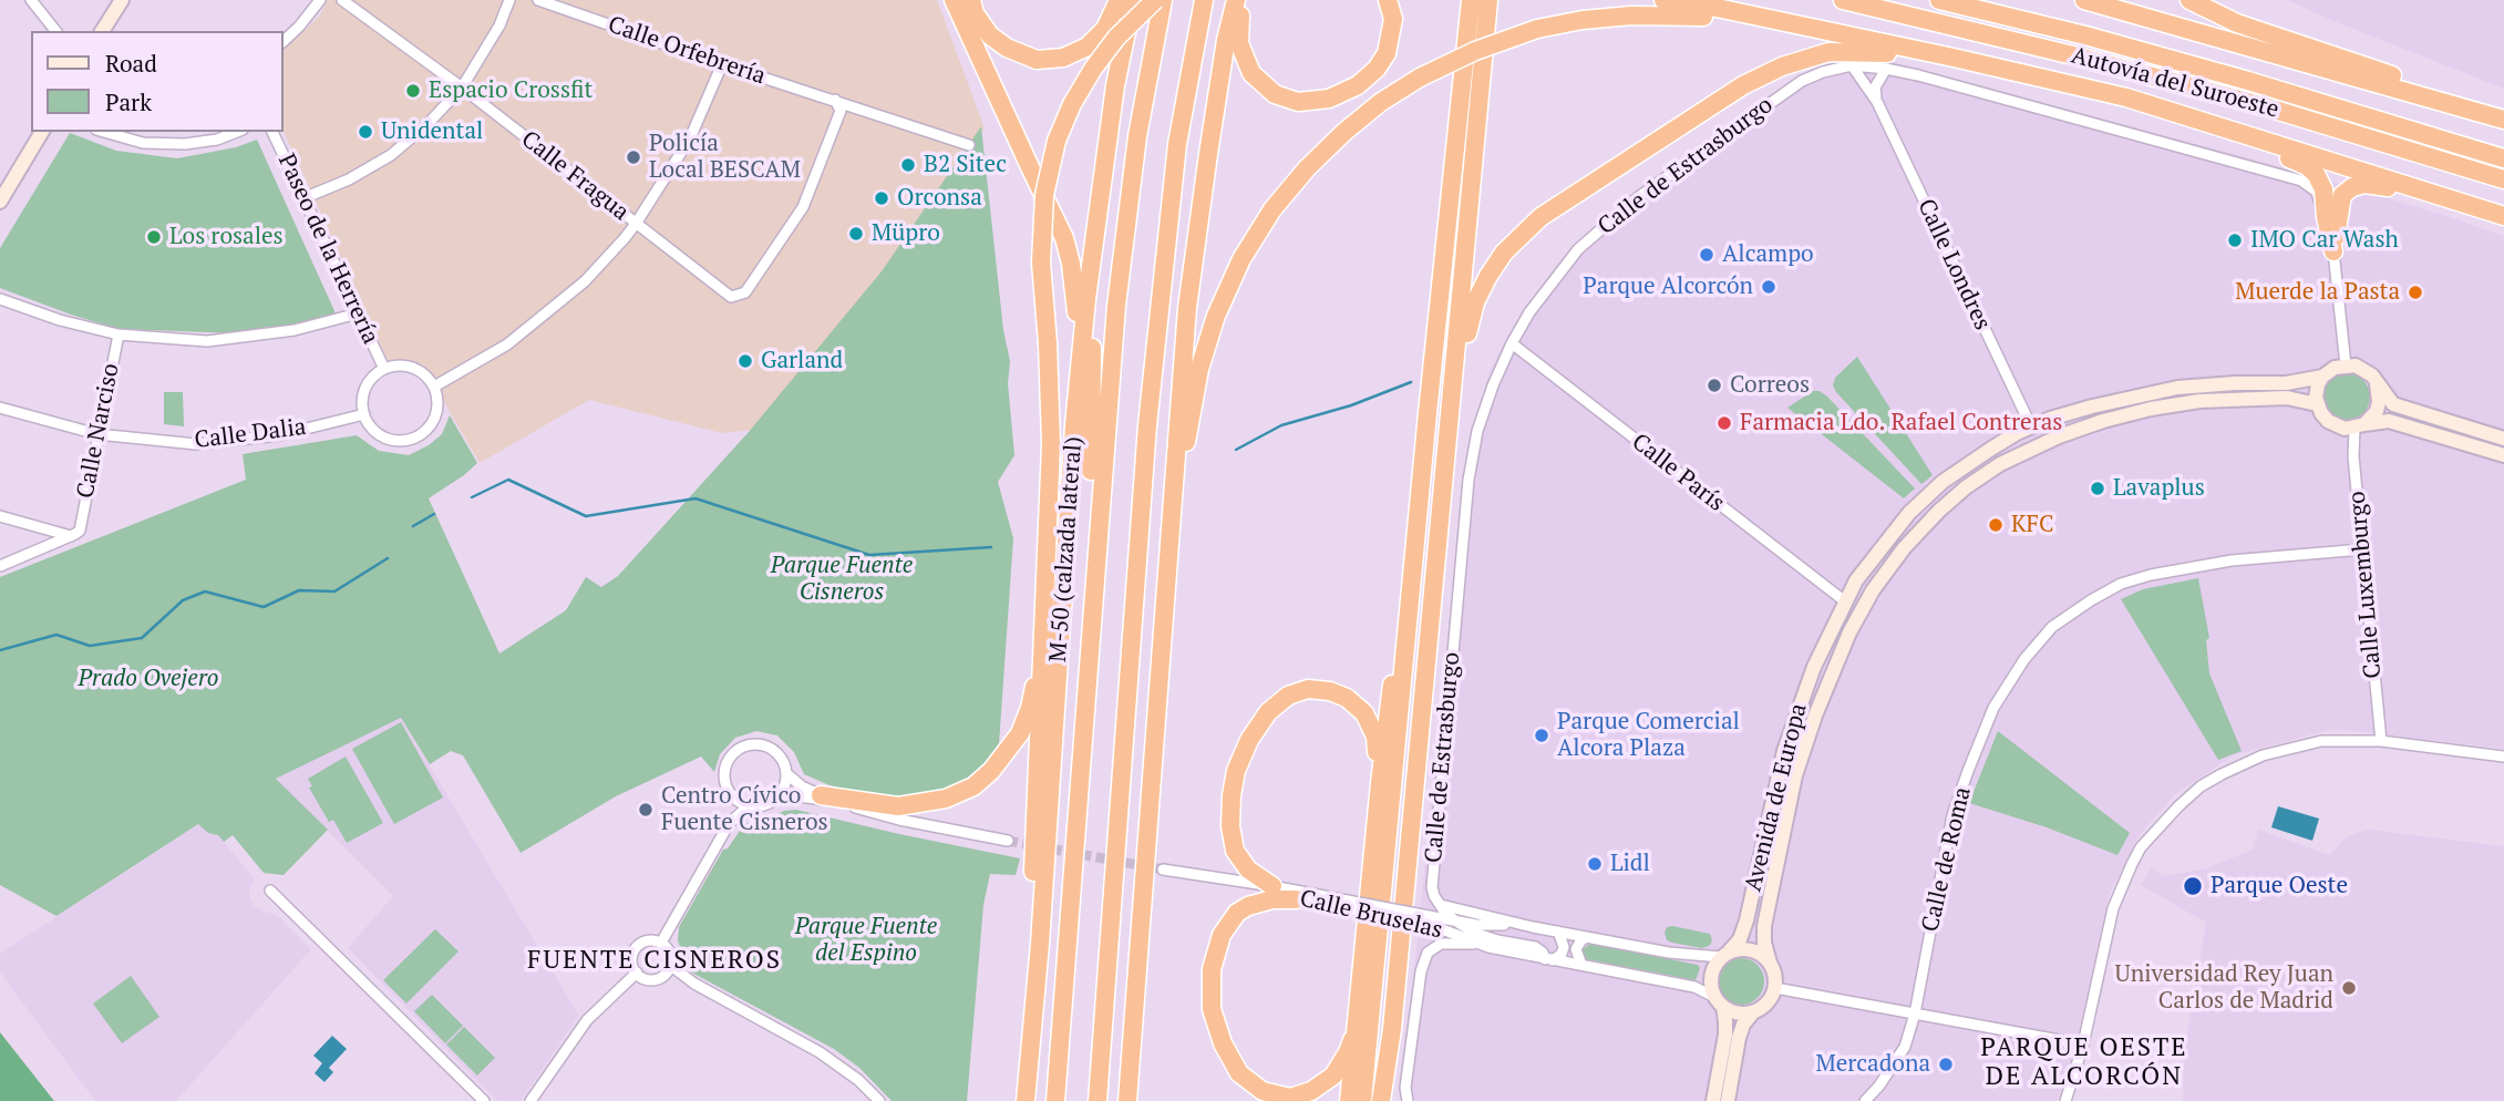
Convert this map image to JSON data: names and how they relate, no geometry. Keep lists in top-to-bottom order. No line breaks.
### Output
{"streets":{"highway":["Autovía del Suroeste","M-50 (calzada lateral)"],"street":["Calle Orfebrería","Calle de Estrasburgo","Calle Fragua","Paseo de la Herrería","Calle Londres","Calle Narciso","Calle Dalia","Calle París","Calle Luxemburgo","Avenida de Europa","Calle de Roma","Calle Bruselas"]},"crossings":[["Calle Orfebrería","Calle Fragua"],["Calle de Estrasburgo","Calle Londres"],["Calle de Estrasburgo","Calle París"],["Calle de Estrasburgo","Calle Bruselas"],["Paseo de la Herrería","Calle Dalia"],["Calle Londres","Avenida de Europa"],["Calle Narciso","Calle Dalia"],["Calle París","Avenida de Europa"],["Calle Luxemburgo","Avenida de Europa"],["Calle Luxemburgo","Calle de Roma"],["Avenida de Europa","Calle Bruselas"]],"districts":["FUENTE CISNEROS","PARQUE OESTE DE ALCORCÓN"],"parks":["Parque Fuente Cisneros","Prado Ovejero","Parque Fuente del Espino"],"places":["Espacio Crossfit","Unidental","Policía Local BESCAM","B2 Sitec","Orconsa","Müpro","Los rosales","IMO Car Wash","Alcampo","Parque Alcorcón","Muerde la Pasta","Garland","Correos","Farmacia Ldo. Rafael Contreras","Lavaplus","KFC","Parque Comercial Alcora Plaza","Centro Cívico Fuente Cisneros","Lidl","Parque Oeste","Universidad Rey Juan Carlos de Madrid","Mercadona"],"legend":["Road","Park"]}
